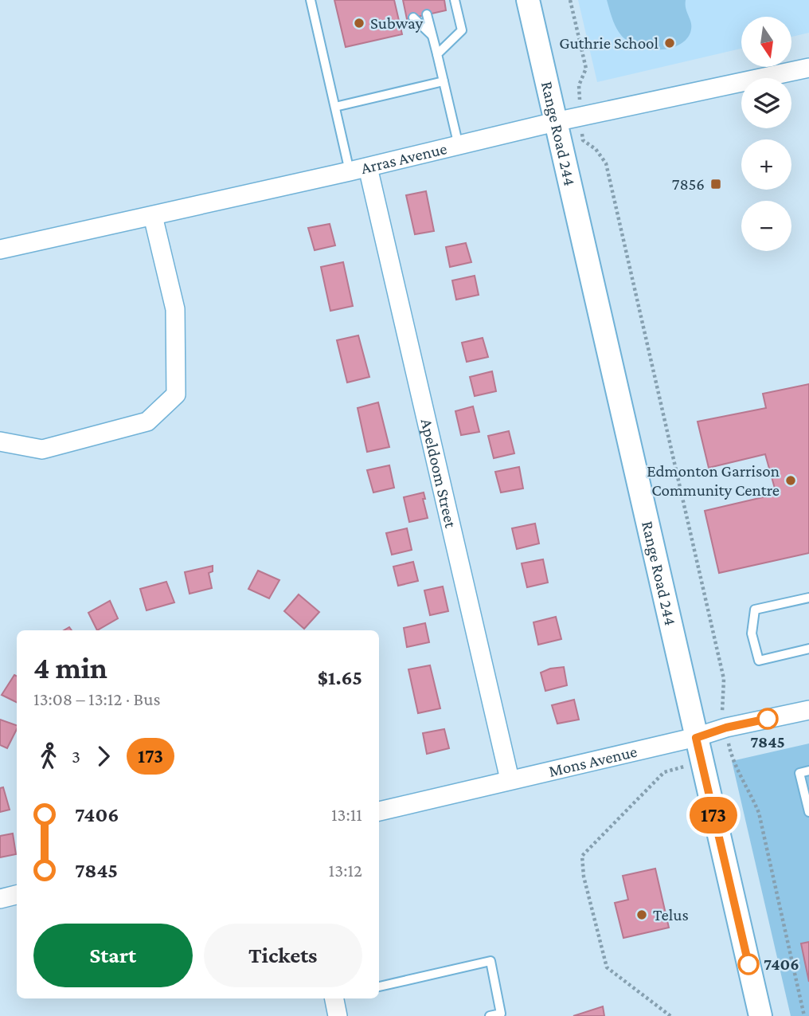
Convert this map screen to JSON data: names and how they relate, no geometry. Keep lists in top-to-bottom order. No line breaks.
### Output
{"streets":{"street":["Range Road 244","Arras Avenue","Apeldoom Street","Mons Avenue"]},"crossings":[["Range Road 244","Arras Avenue"],["Range Road 244","Mons Avenue"],["Arras Avenue","Apeldoom Street"],["Apeldoom Street","Mons Avenue"]],"places":{"other":["Subway","Guthrie School","Edmonton Garrison Community Centre","7845","Telus","7406"],"transit":["7856"]},"lines":["bus line 173"],"north":"bottom","page":{"on_map":"173","map_buttons":["+","−"],"heading":["4 min","13:08 – 13:12 · Bus","$1.65"],"legs":["3","173"],"list":[{"name":"7406","value":"13:11"},{"name":"7845","value":"13:12"}],"buttons":["Start","Tickets"]}}
